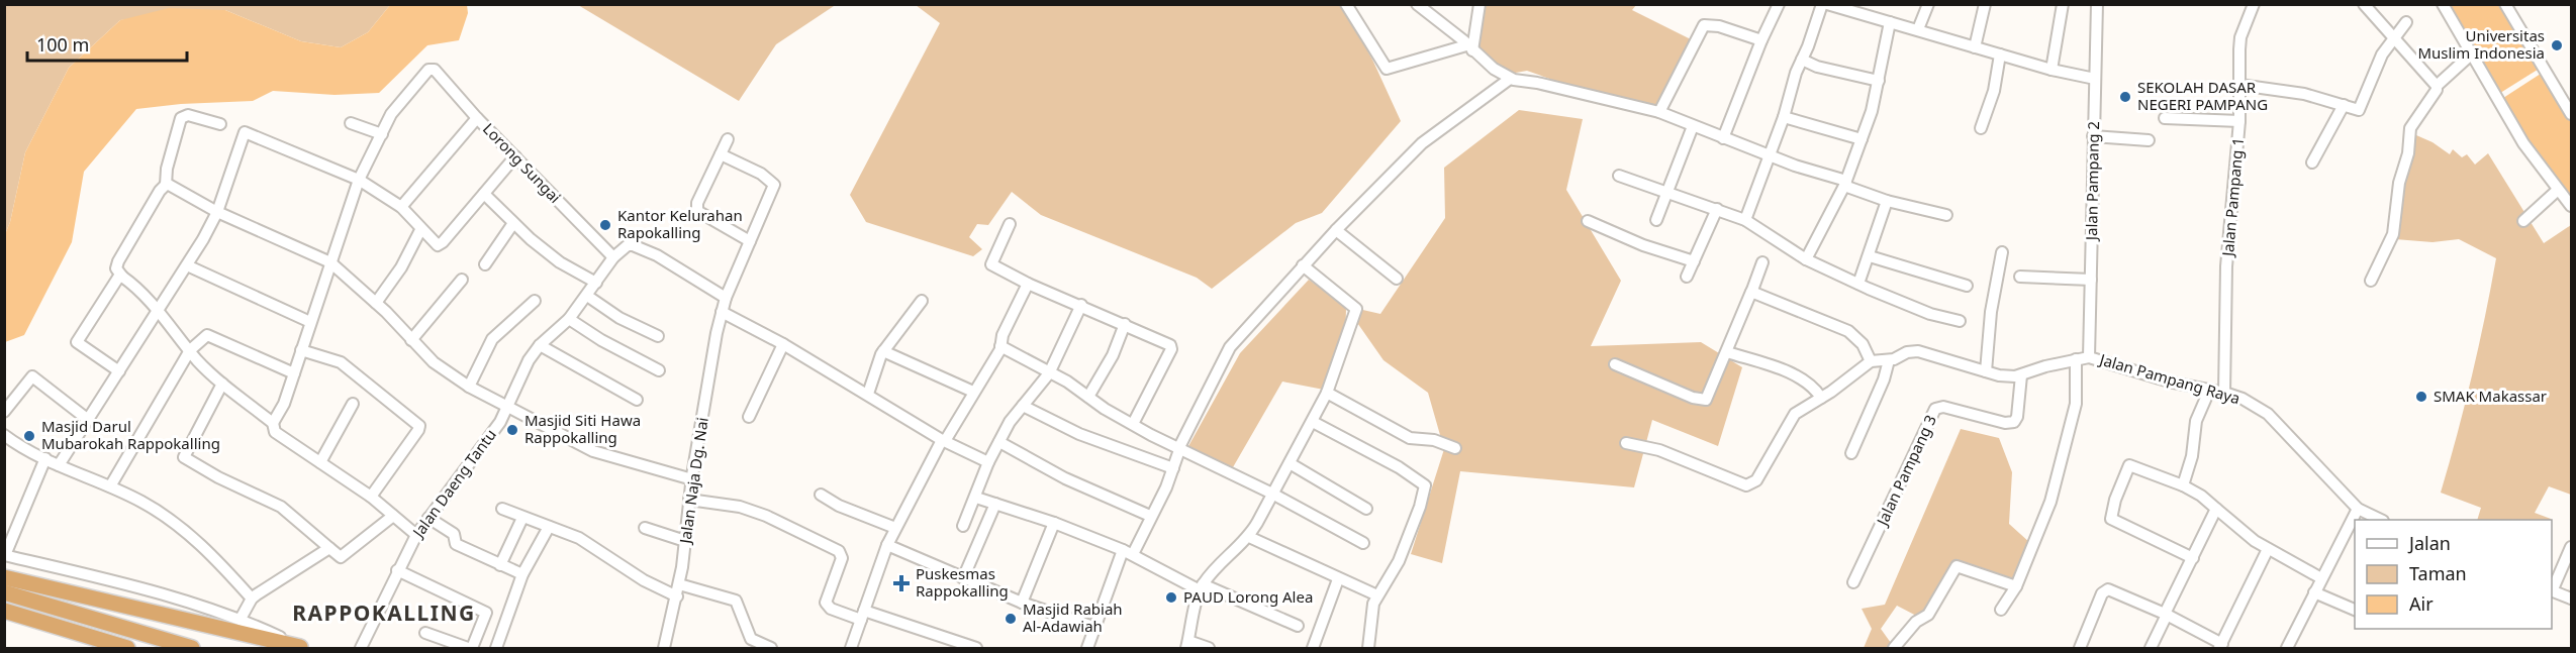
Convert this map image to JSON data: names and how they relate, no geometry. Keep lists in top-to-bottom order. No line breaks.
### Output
{"streets":{"street":["Lorong Sungai","Jalan Pampang 2","Jalan Pampang 1","Jalan Pampang Raya","Jalan Pampang 3","Jalan Naja Dg. Nai","Jalan Daeng Tantu"]},"crossings":[["Lorong Sungai","Jalan Daeng Tantu"],["Jalan Pampang 2","Jalan Pampang Raya"],["Jalan Pampang 1","Jalan Pampang Raya"],["Jalan Pampang Raya","Jalan Pampang 3"]],"districts":["RAPPOKALLING"],"places":{"other":["Universitas Muslim Indonesia","SEKOLAH DASAR NEGERI PAMPANG","Kantor Kelurahan Rapokalling","SMAK Makassar","Masjid Siti Hawa Rappokalling","Masjid Darul Mubarokah Rappokalling","PAUD Lorong Alea","Masjid Rabiah Al-Adawiah"],"health":["Puskesmas Rappokalling"]},"legend":["Jalan","Taman","Air"],"scale_bar":"100 m"}
